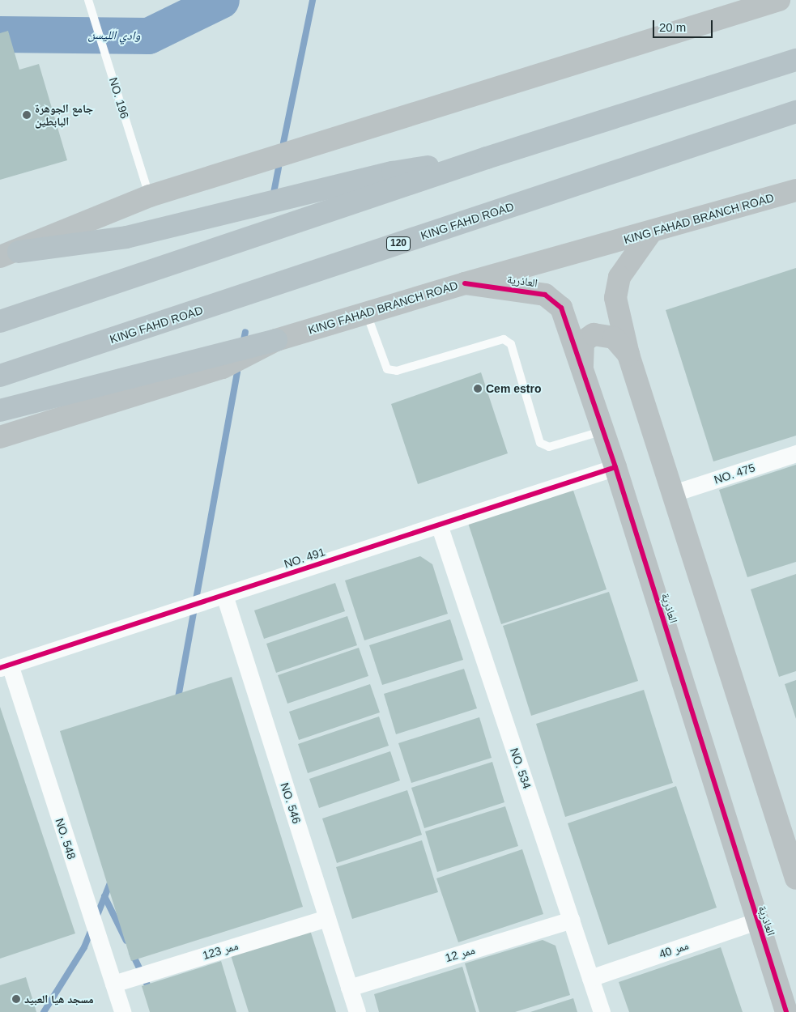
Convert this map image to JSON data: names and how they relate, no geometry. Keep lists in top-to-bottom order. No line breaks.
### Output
{"streets":{"highway":["KING FAHD ROAD","120"],"main road":["KING FAHAD BRANCH ROAD","العاذرية"],"street":["NO. 475","NO. 491","NO. 534","NO. 546","NO. 548","ممر 40","ممر 123","ممر 12"],"lane":["NO. 196"]},"crossings":[["KING FAHAD BRANCH ROAD","العاذرية"],["العاذرية","NO. 491"],["العاذرية","ممر 40"],["NO. 491","NO. 534"],["NO. 491","NO. 546"],["NO. 491","NO. 548"],["NO. 534","ممر 40"],["NO. 534","ممر 12"],["NO. 546","ممر 123"],["NO. 546","ممر 12"],["NO. 548","ممر 123"]],"water":["وادي الليسن"],"places":["جامع الجوهرة البابطين","Cem estro","مسجد هيا العبيد"],"scale_bar":"20 m"}
